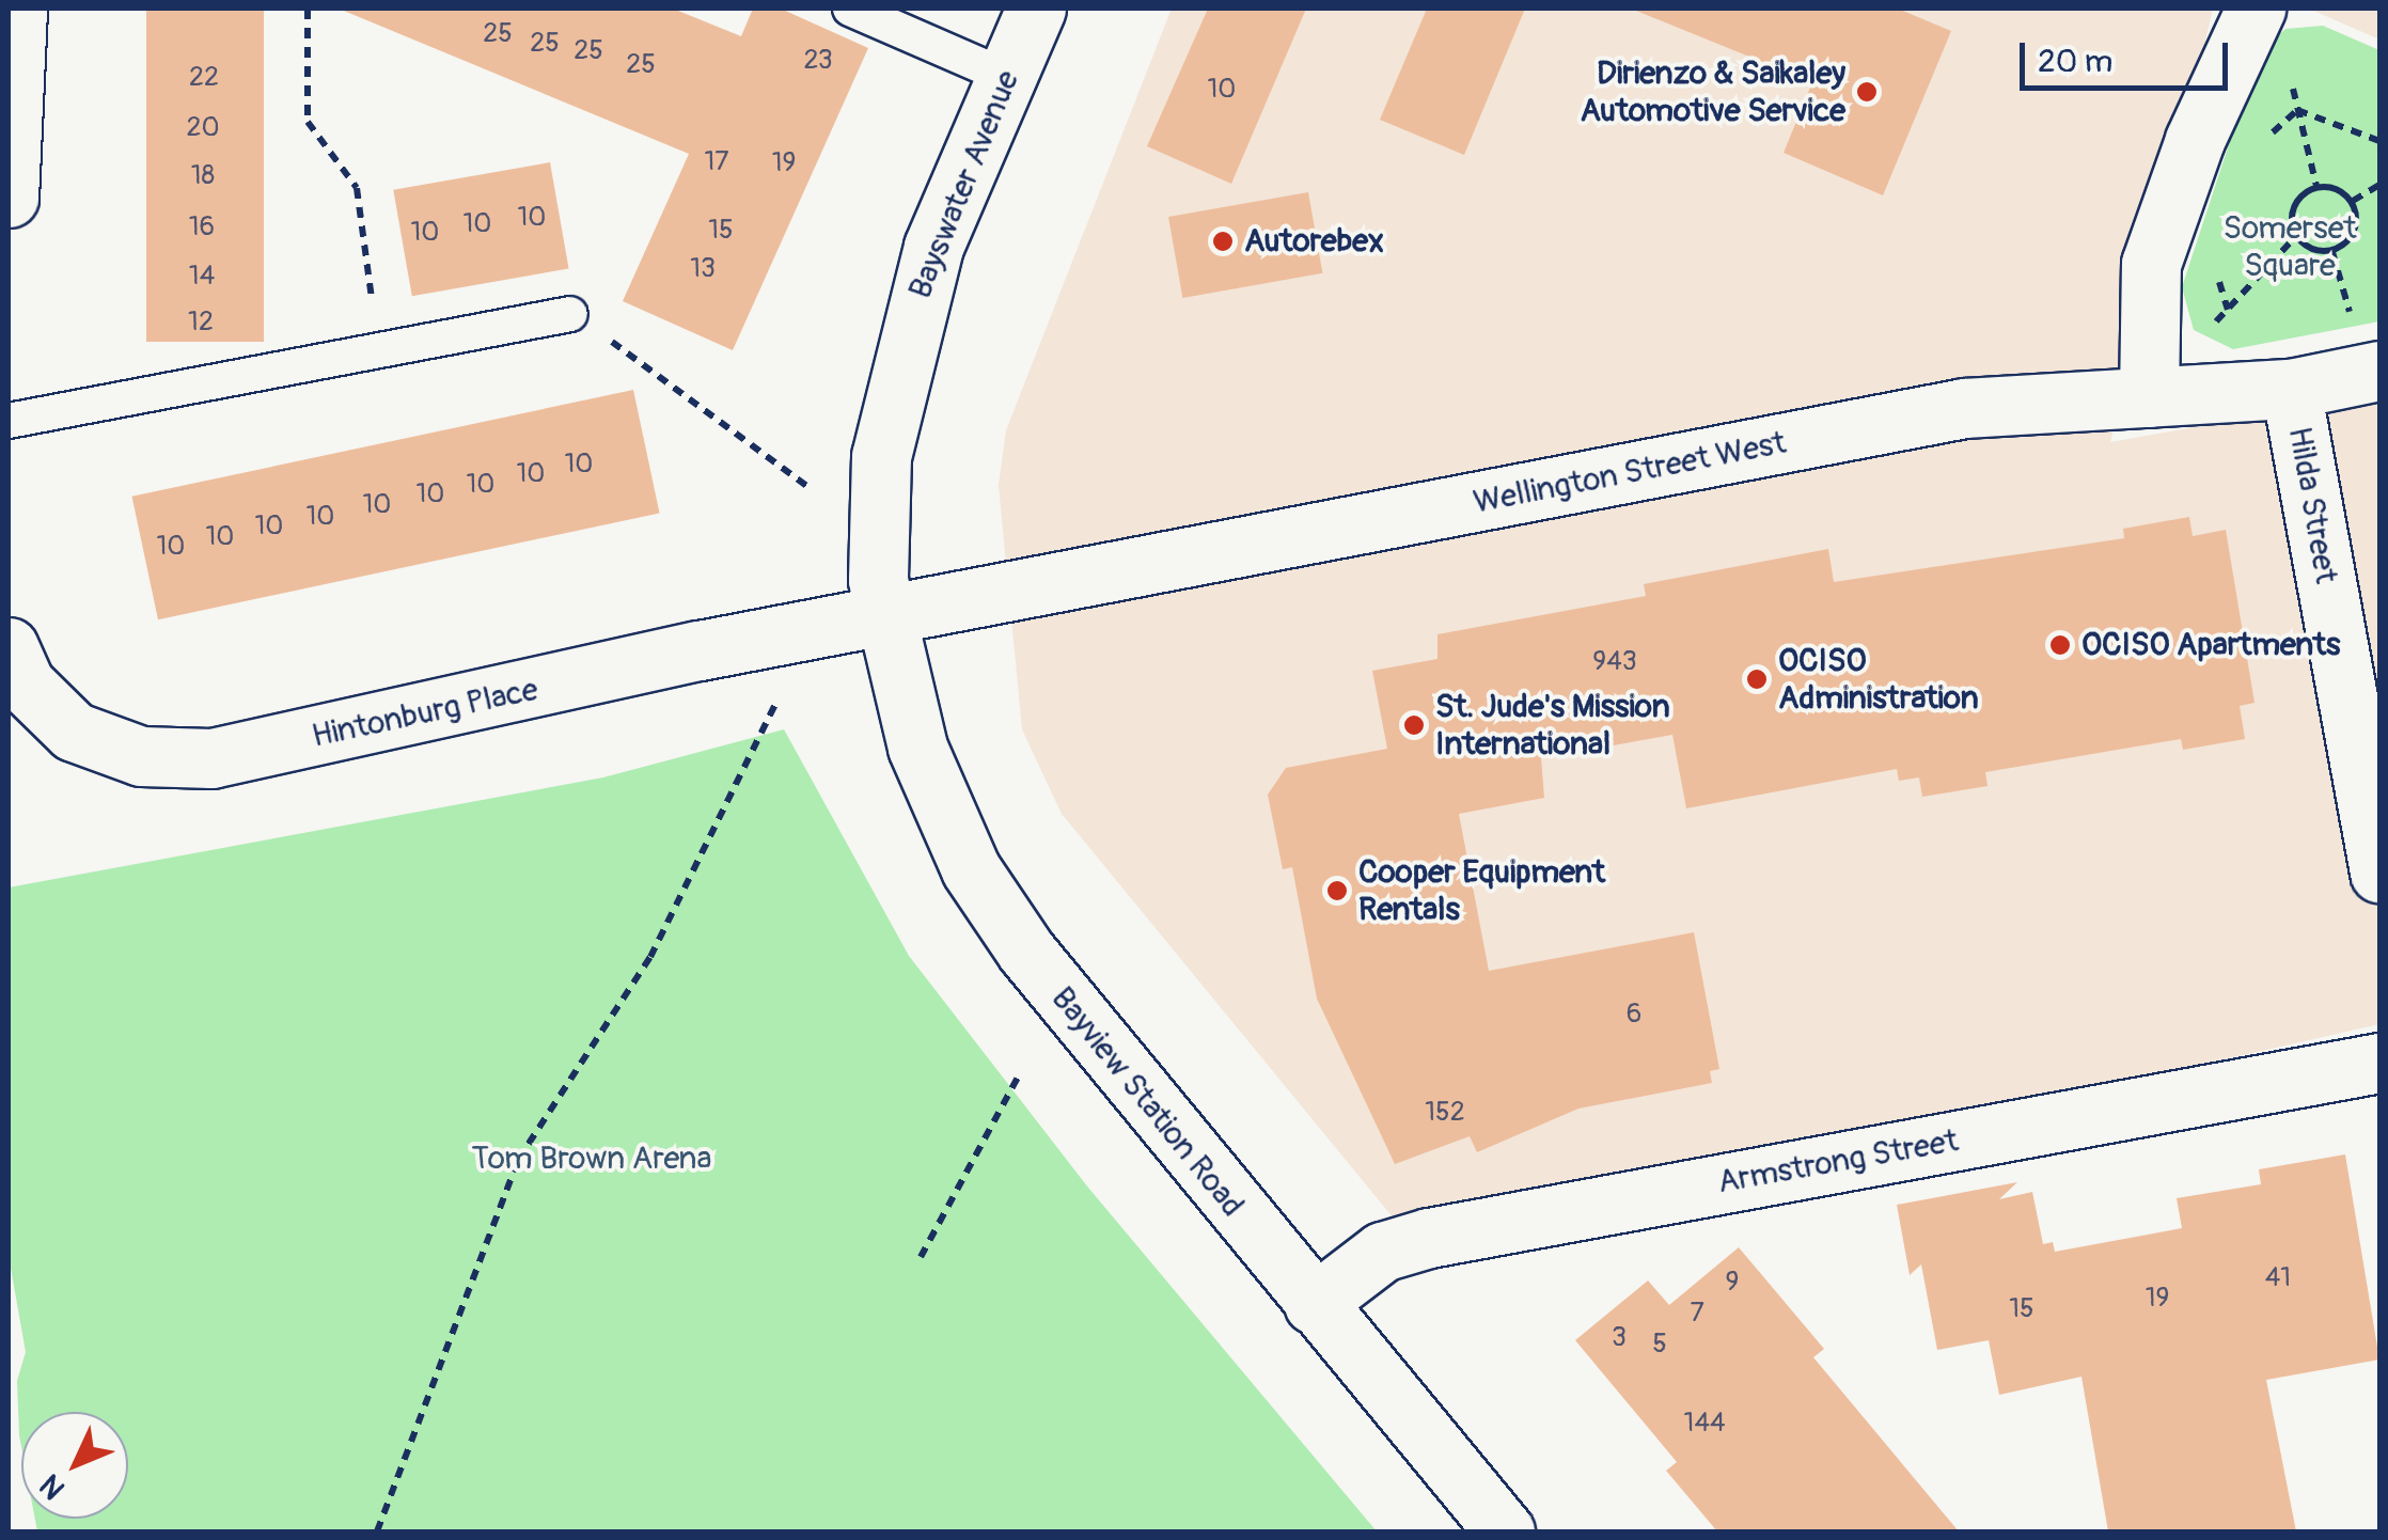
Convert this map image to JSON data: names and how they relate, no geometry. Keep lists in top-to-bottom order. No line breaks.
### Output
{"streets":{"street":["Bayswater Avenue","Wellington Street West","Hilda Street","Hintonburg Place","Bayview Station Road","Armstrong Street"]},"crossings":[["Bayswater Avenue","Wellington Street West"],["Bayswater Avenue","Hintonburg Place"],["Bayswater Avenue","Bayview Station Road"],["Wellington Street West","Hilda Street"],["Wellington Street West","Hintonburg Place"],["Wellington Street West","Bayview Station Road"],["Hintonburg Place","Bayview Station Road"],["Bayview Station Road","Armstrong Street"]],"parks":["Somerset Square","Tom Brown Arena"],"places":["Dirienzo & Saikaley Automotive Service","Autorebex","OCISO Apartments","OCISO Administration","St. Jude's Mission International","Cooper Equipment Rentals"],"house_numbers":["25","25","25","23","25","22","10","20","17","19","18","10","10","16","15","10","13","14","12","10","10","10","10","10","10","10","10","10","943","6","152","41","9","19","15","7","3","5","144"],"scale_bar":"20 m","north":"bottom left"}
